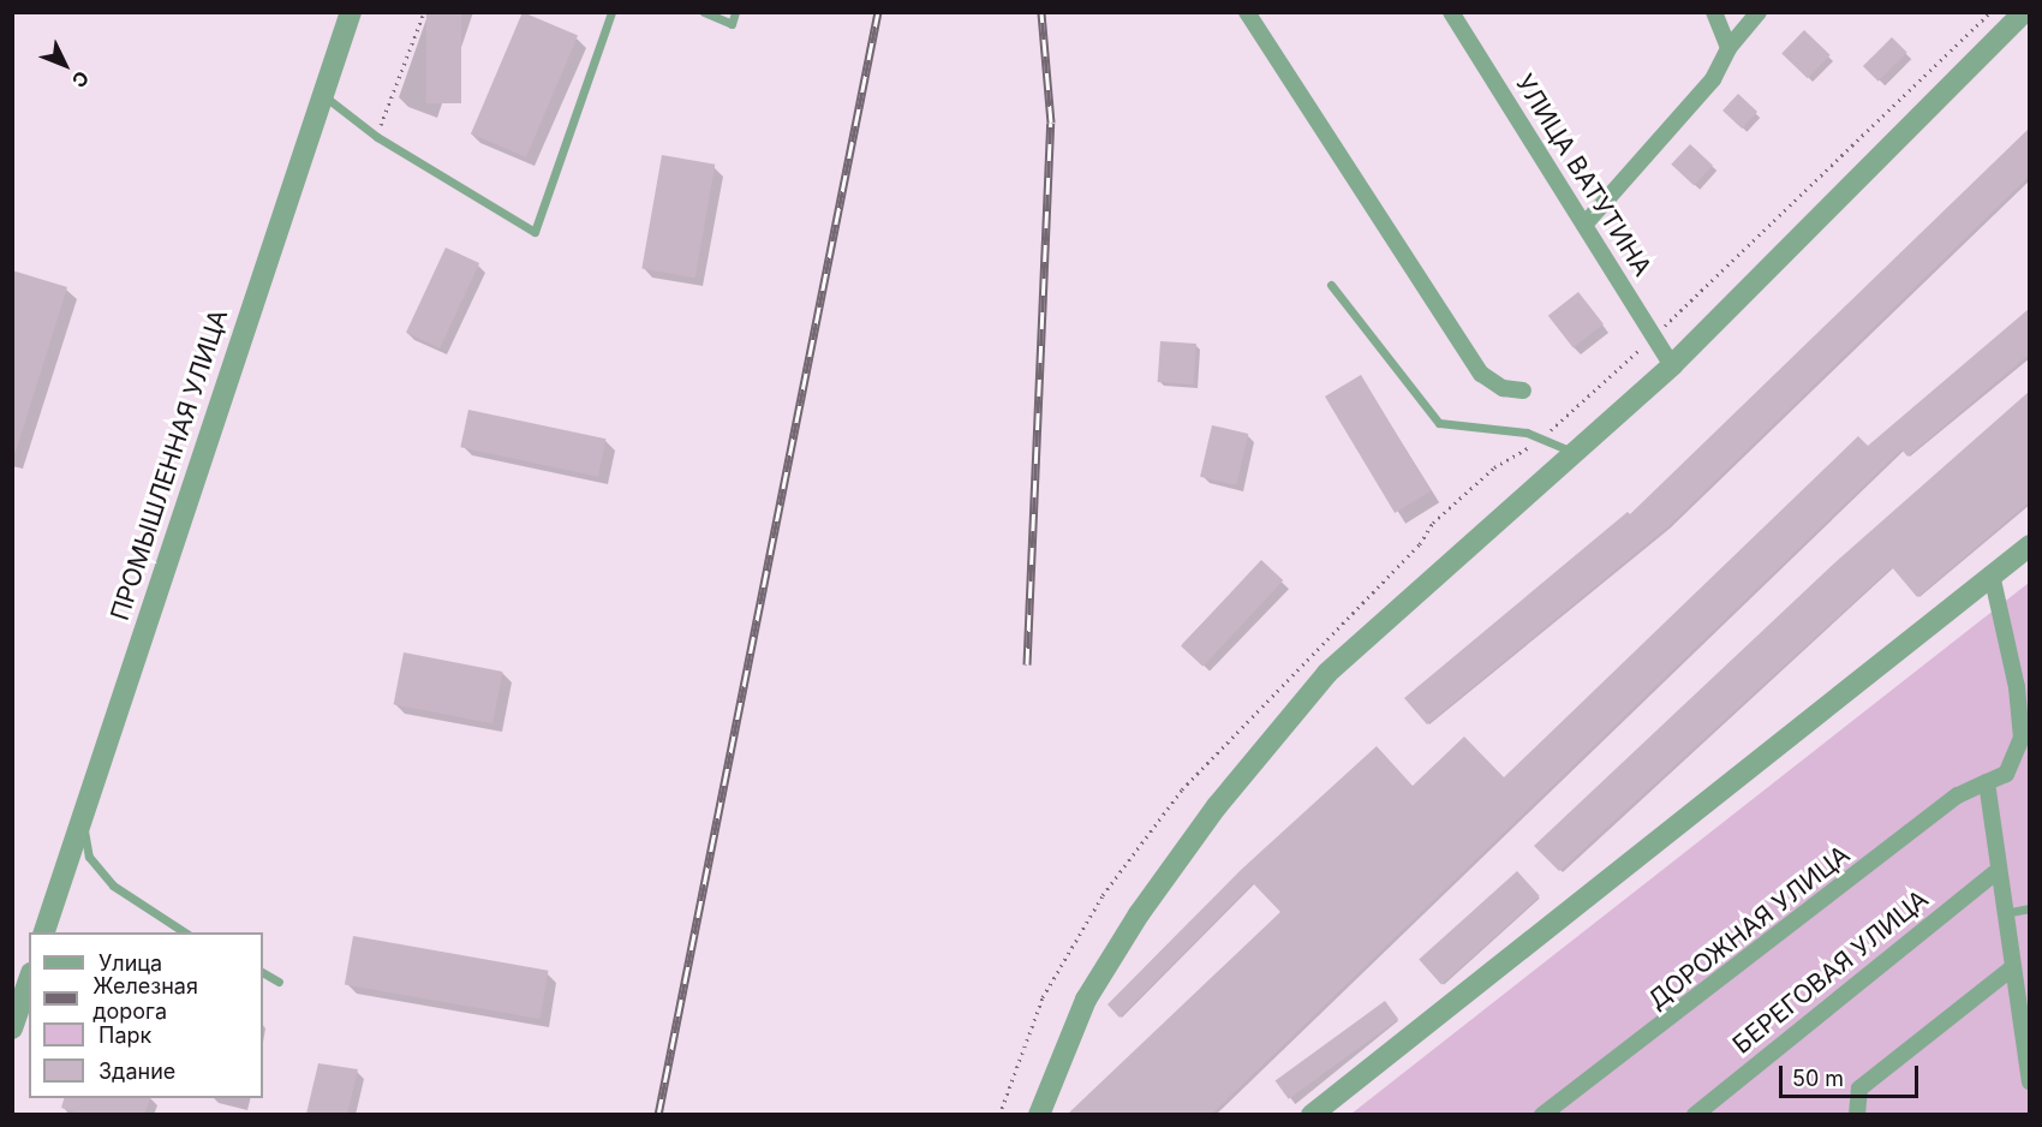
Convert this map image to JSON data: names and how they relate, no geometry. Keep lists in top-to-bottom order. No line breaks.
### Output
{"streets":{"street":["УЛИЦА ВАТУТИНА","ПРОМЫШЛЕННАЯ УЛИЦА","ДОРОЖНАЯ УЛИЦА","БЕРЕГОВАЯ УЛИЦА"]},"legend":["Улица","Железная дорога","Парк","Здание"],"scale_bar":"50 m","north":"bottom right"}
